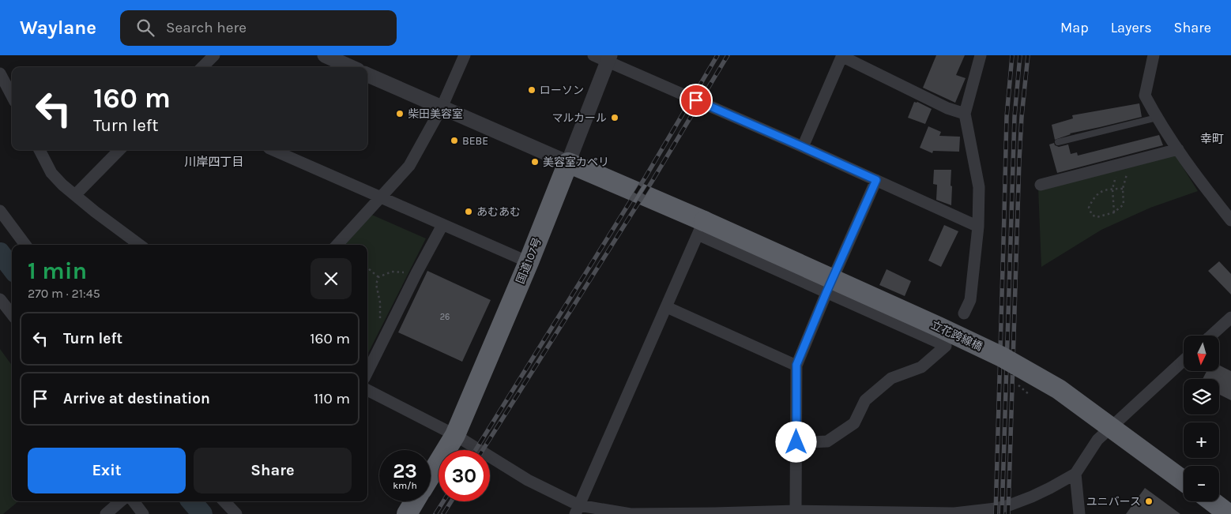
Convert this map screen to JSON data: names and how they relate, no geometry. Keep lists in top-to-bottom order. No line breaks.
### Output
{"streets":{"highway":["国道107号","立花跨線橋"]},"districts":["幸町","川岸四丁目"],"places":["ローソン","柴田美容室","マルカール","BEBE","美容室カペリ","あむあむ","ユニバース"],"house_numbers":["26"],"north":"bottom","page":{"header":"Waylane","search":"Search here","nav":["Map","Layers","Share"],"turn":["160 m","Turn left"],"heading":["1 min","270 m · 21:45"],"list":[{"name":"Turn left","value":"160 m"},{"name":"Arrive at destination","value":"110 m"}],"map_buttons":["+","−"],"buttons":["Exit","Share"],"speed":"23 km/h","limit":"30"}}
